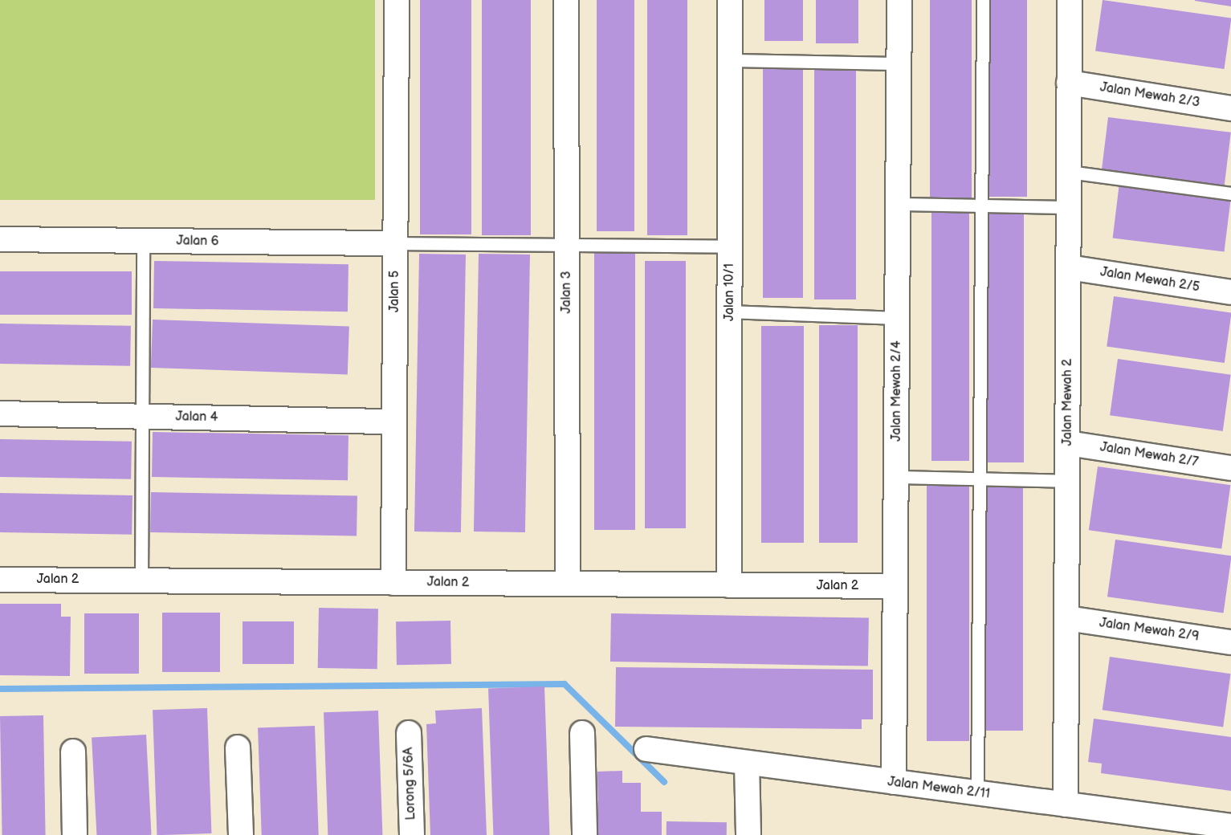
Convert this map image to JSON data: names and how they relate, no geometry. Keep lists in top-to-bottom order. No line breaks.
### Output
{"streets":{"street":["Jalan Mewah 2/3","Jalan 6","Jalan Mewah 2/5","Jalan 5","Jalan 3","Jalan 10/1","Jalan Mewah 2/4","Jalan Mewah 2","Jalan 4","Jalan Mewah 2/7","Jalan 2","Jalan Mewah 2/9","Lorong 5/6A","Jalan Mewah 2/11"]},"crossings":[["Jalan Mewah 2/3","Jalan Mewah 2"],["Jalan 6","Jalan 5"],["Jalan Mewah 2/5","Jalan Mewah 2"],["Jalan 5","Jalan 4"],["Jalan 5","Jalan 2"],["Jalan 3","Jalan 2"],["Jalan 10/1","Jalan 2"],["Jalan Mewah 2/4","Jalan 2"],["Jalan Mewah 2/4","Jalan Mewah 2/11"],["Jalan Mewah 2","Jalan Mewah 2/7"],["Jalan Mewah 2","Jalan Mewah 2/9"],["Jalan Mewah 2","Jalan Mewah 2/11"]]}
